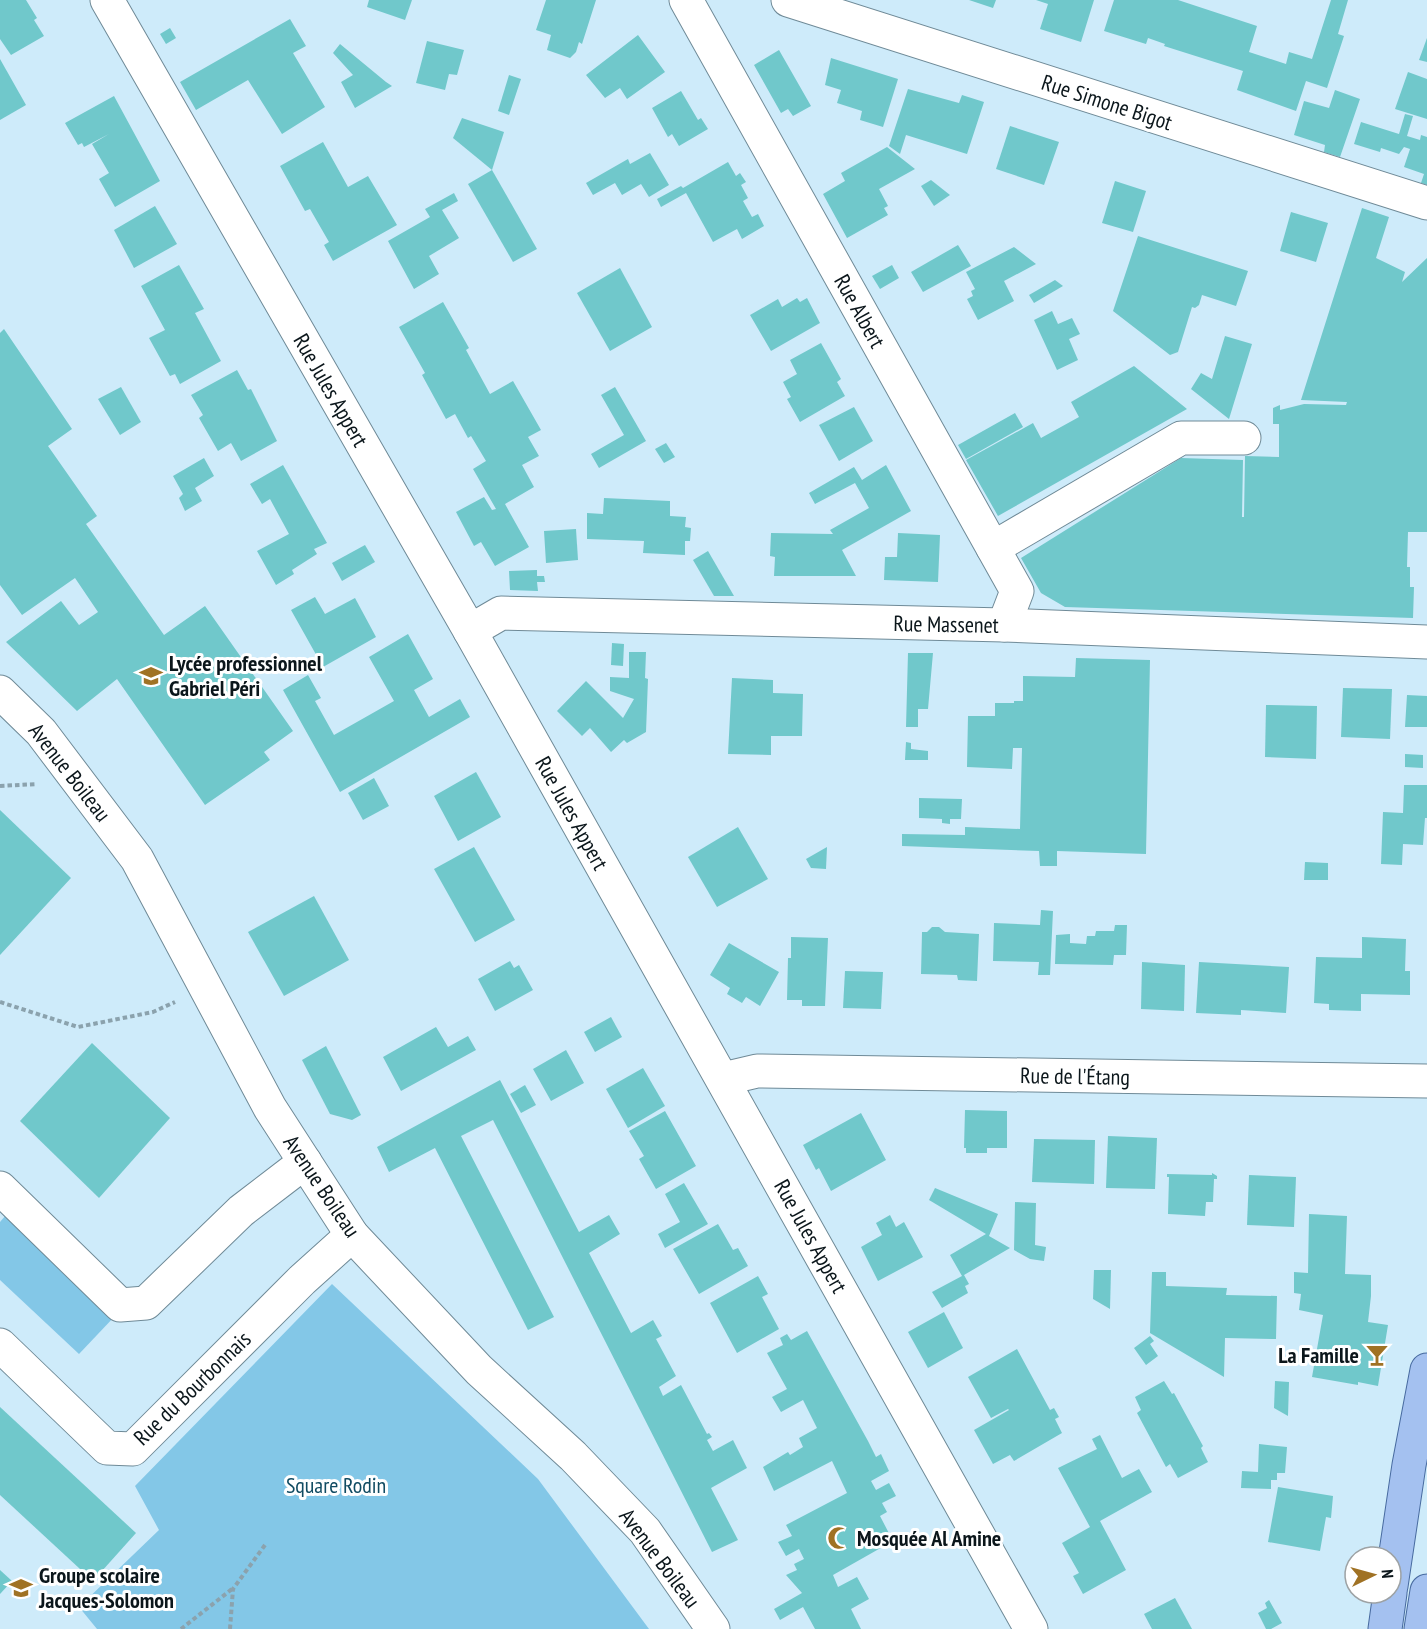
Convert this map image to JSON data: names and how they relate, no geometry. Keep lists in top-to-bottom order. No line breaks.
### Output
{"streets":{"street":["Rue Simone Bigot","Rue Albert","Rue Jules Appert","Rue Massenet","Avenue Boileau","Rue de l'Étang","Rue du Bourbonnais"]},"crossings":[["Rue Albert","Rue Massenet"],["Rue Jules Appert","Rue Massenet"],["Rue Jules Appert","Rue de l'Étang"],["Avenue Boileau","Rue du Bourbonnais"]],"parks":["Square Rodin"],"places":{"school or university":["Lycée professionnel Gabriel Péri","Groupe scolaire Jacques-Solomon"],"bar":["La Famille"],"mosque":["Mosquée Al Amine"]},"north":"right"}
